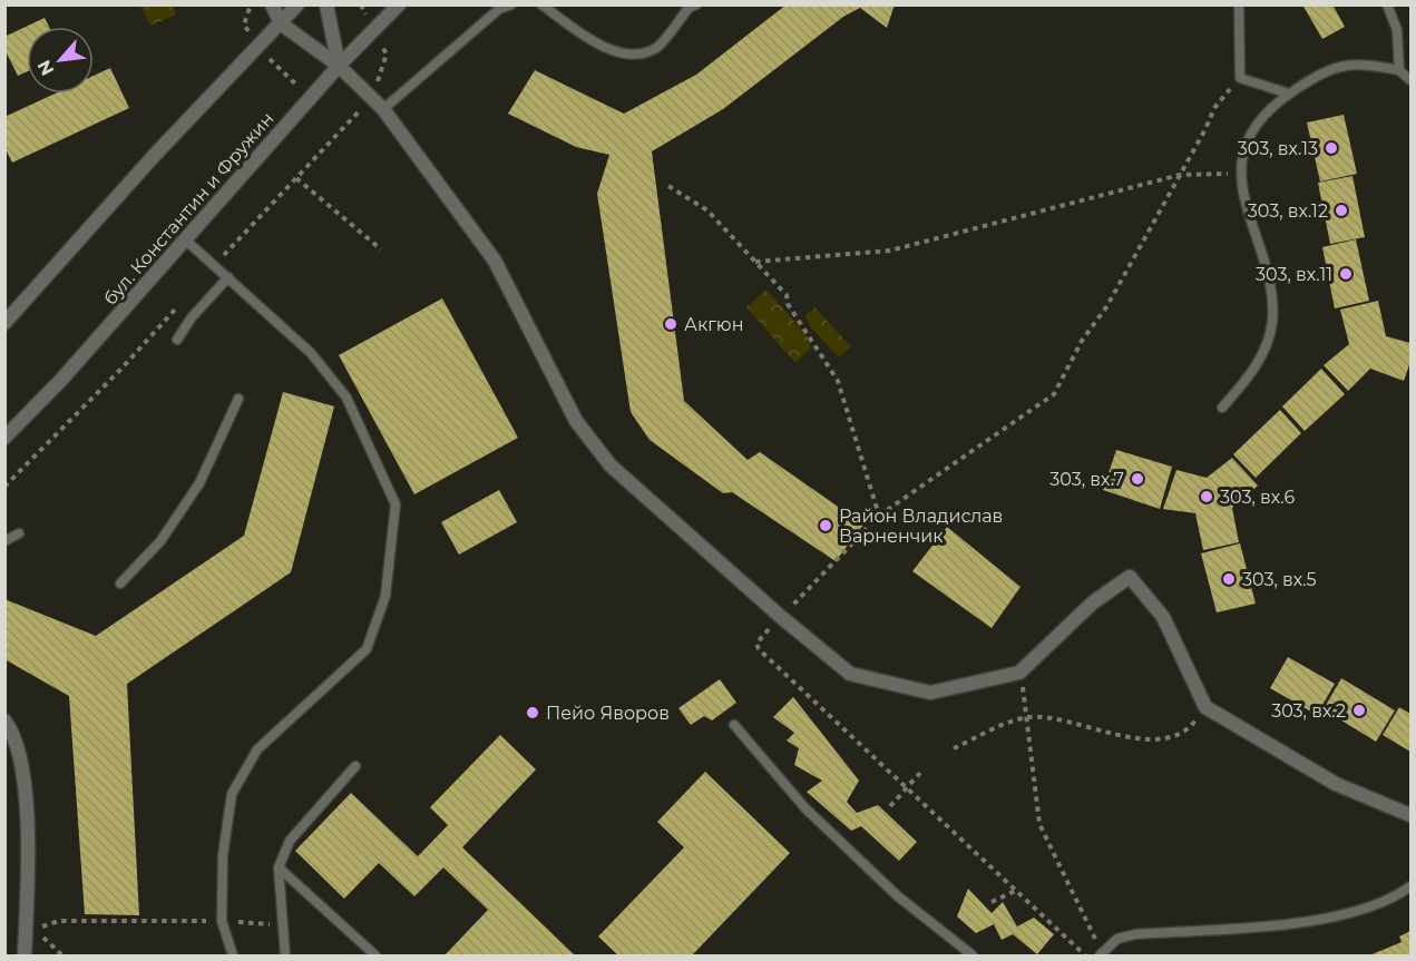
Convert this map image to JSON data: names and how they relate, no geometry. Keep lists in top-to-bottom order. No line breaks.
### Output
{"streets":{"street":["бул. Константин и Фружин"]},"places":["303, вх.13","303, вх.12","303, вх.11","Акгюн","303, вх.7","303, вх.6","Район Владислав Варненчик","303, вх.5","303, вх.2","Пейо Яворов"],"north":"bottom left"}
